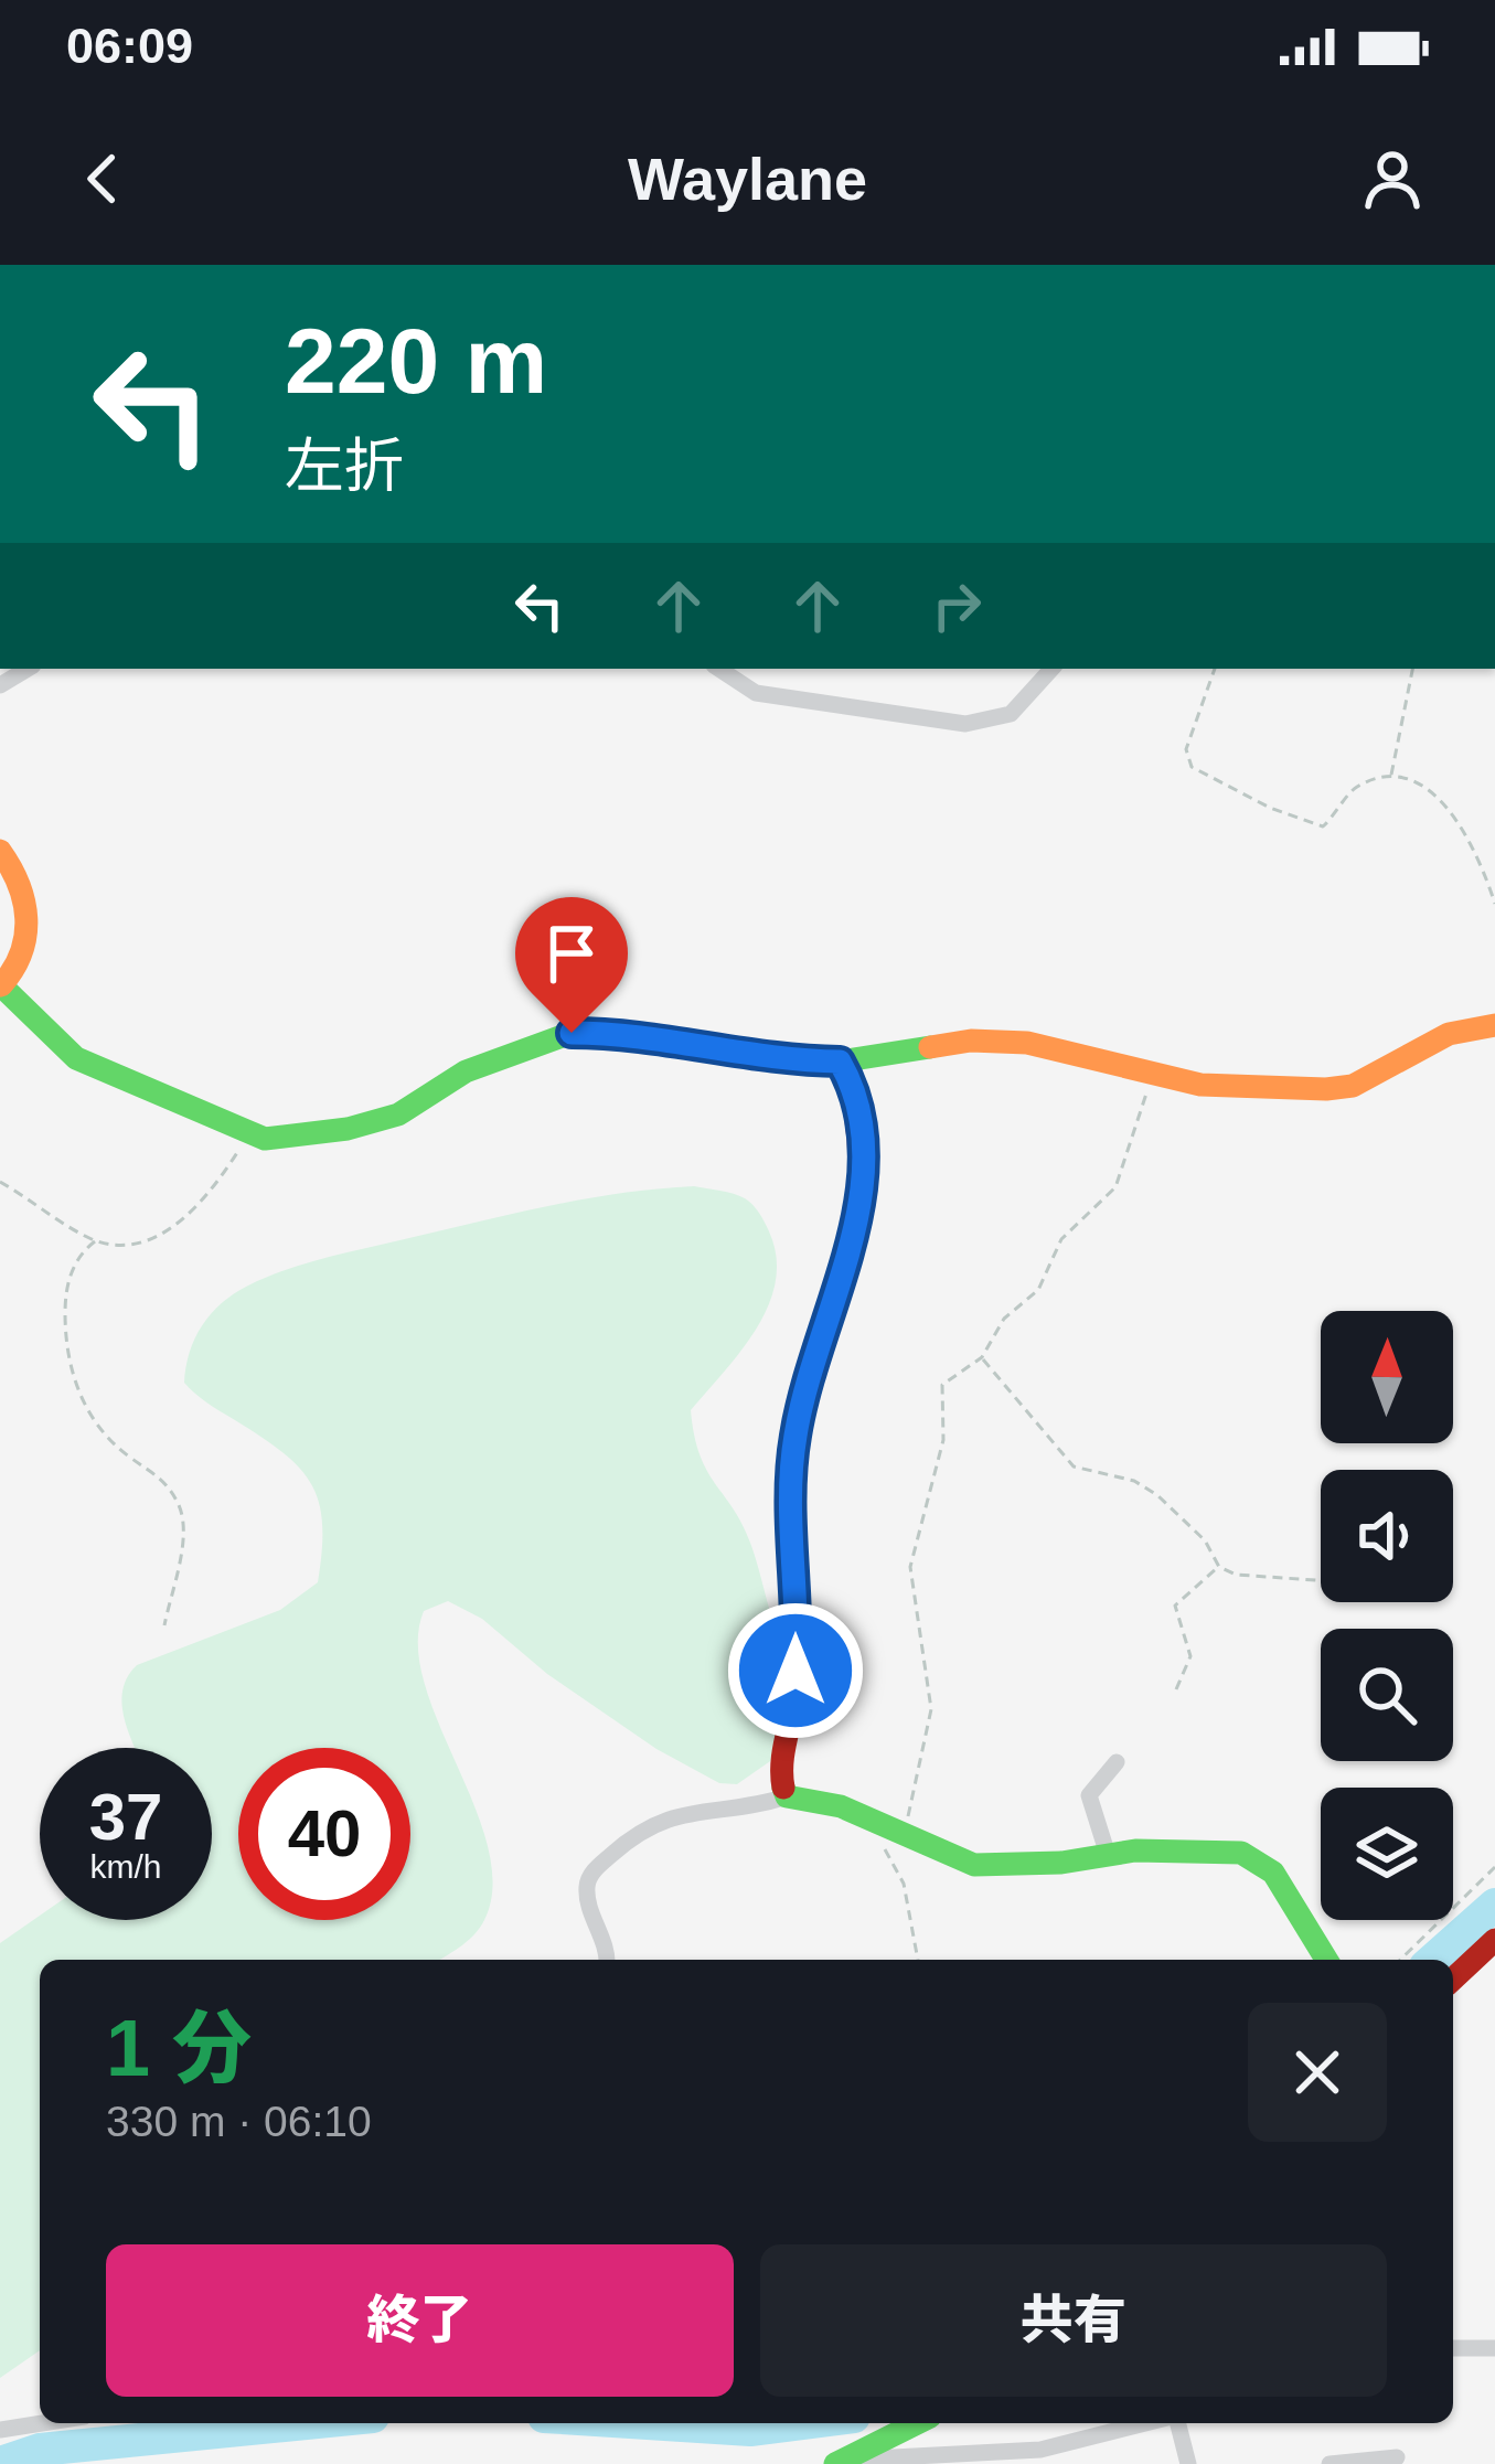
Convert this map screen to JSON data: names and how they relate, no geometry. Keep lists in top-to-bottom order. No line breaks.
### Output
{"north":"top","page":{"status":"06:09","header":"Waylane","turn":["220 m","左折"],"speed":"37 km/h","limit":"40","heading":["1 分","330 m · 06:10"],"buttons":["終了","共有"]}}
